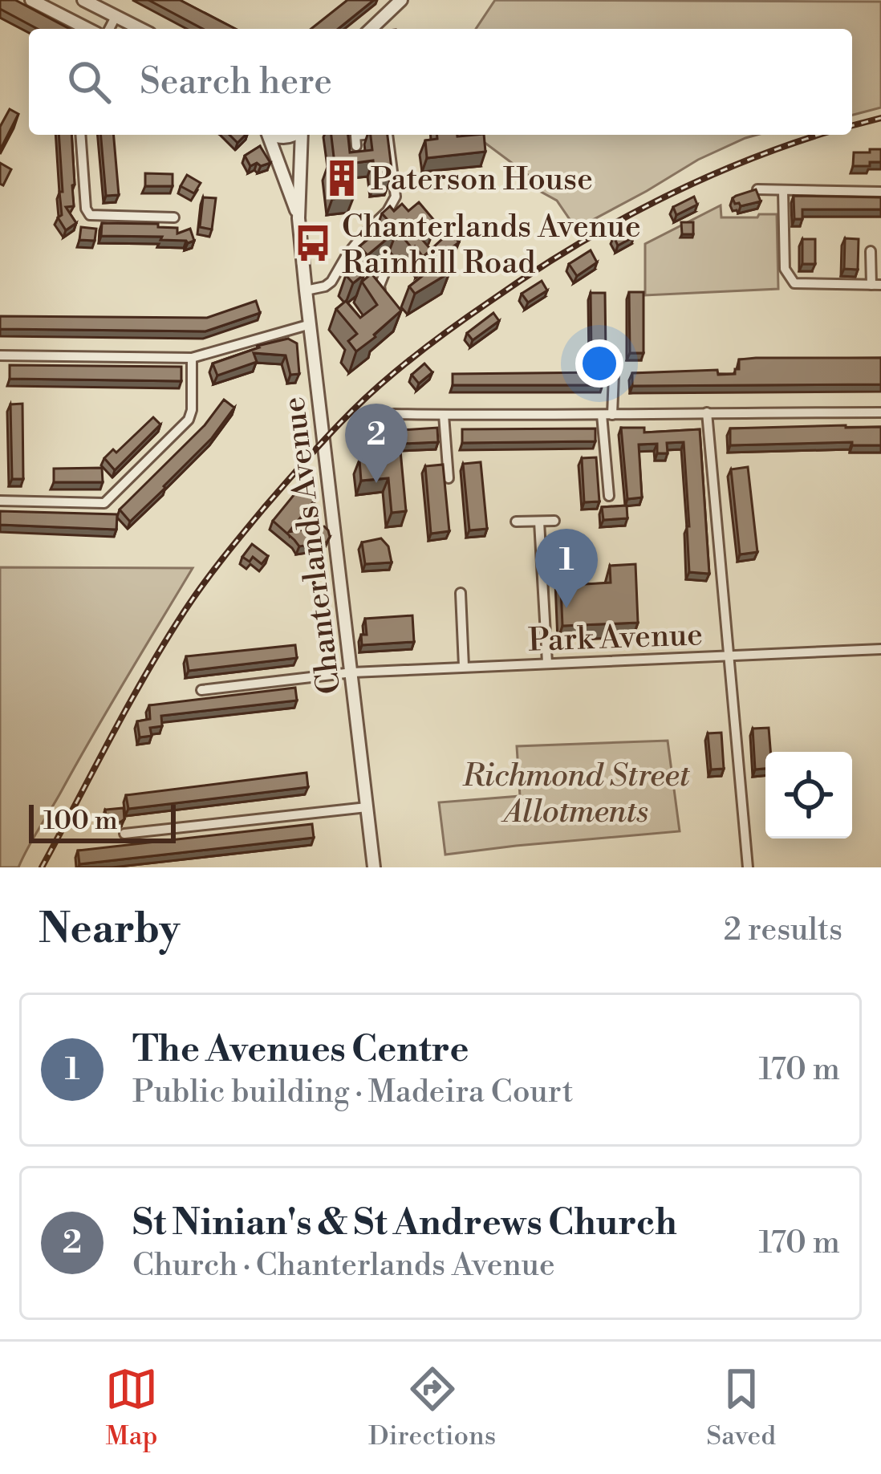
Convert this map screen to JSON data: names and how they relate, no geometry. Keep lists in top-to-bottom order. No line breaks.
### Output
{"streets":{"street":["Chanterlands Avenue","Park Avenue"]},"crossings":[["Chanterlands Avenue","Park Avenue"]],"parks":["Richmond Street Allotments"],"places":{"building":["Paterson House"],"bus stop":["Chanterlands Avenue Rainhill Road"]},"scale_bar":"100 m","page":{"search":"Search here","pins":["2","1"],"scale":"100 m","heading":["Nearby","2 results"],"list":[{"mark":"1","name":"The Avenues Centre","note":"Public building · Madeira Court","value":"170 m"},{"mark":"2","name":"St Ninian's & St Andrews Church","note":"Church · Chanterlands Avenue","value":"170 m"}],"nav":["Map","Directions","Saved"]}}
